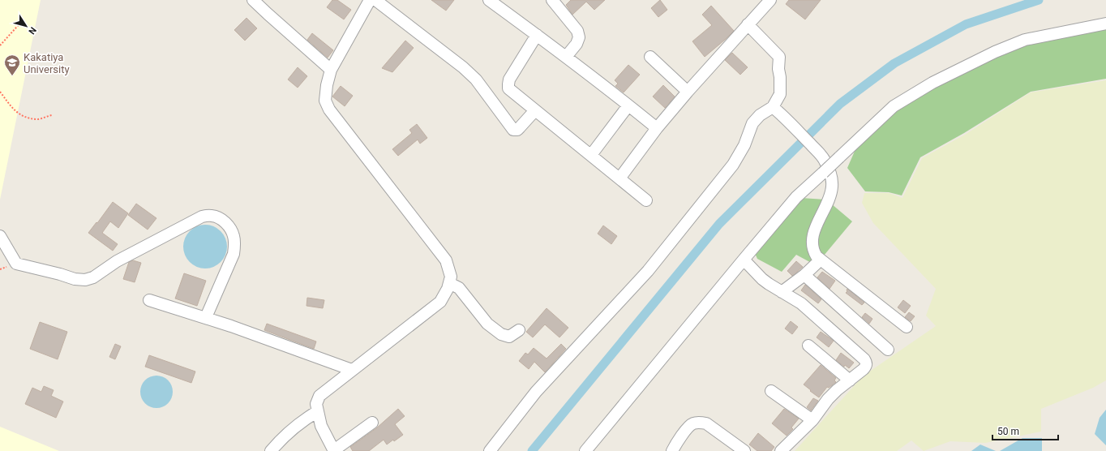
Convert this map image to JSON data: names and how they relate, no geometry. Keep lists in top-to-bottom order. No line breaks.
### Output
{"places":{"school or university":["Kakatiya University"]},"scale_bar":"50 m","north":"bottom right"}
